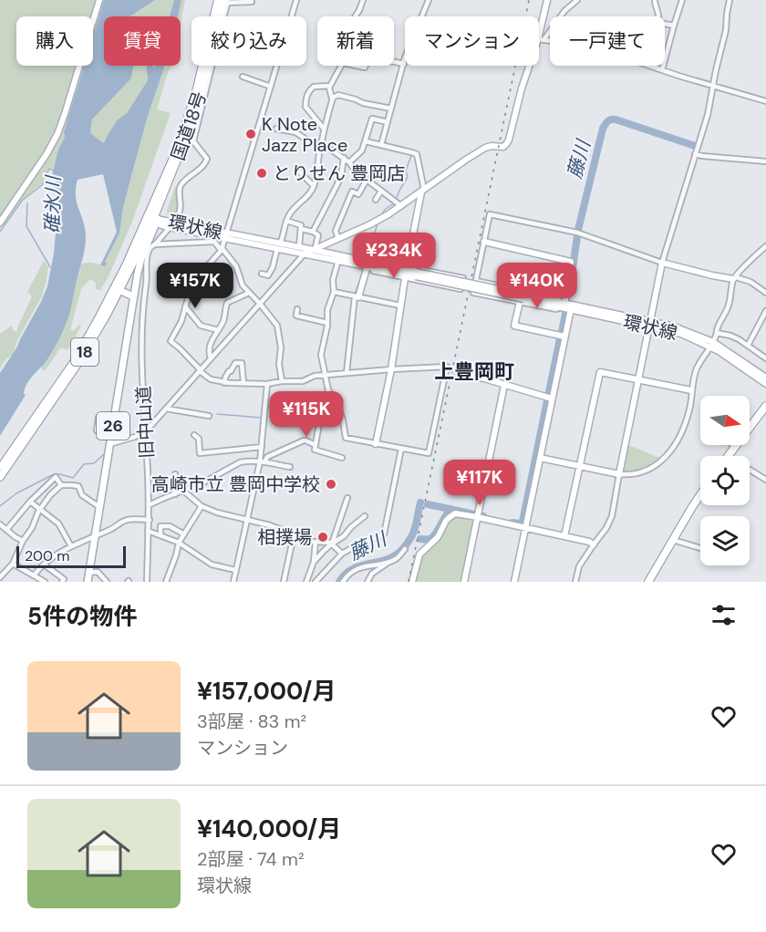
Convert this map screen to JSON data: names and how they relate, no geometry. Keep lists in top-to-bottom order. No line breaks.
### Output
{"streets":{"highway":["国道18号","18"],"main road":["26"],"street":["環状線","旧中山道"]},"crossings":[["国道18号","環状線"],["国道18号","18"],["国道18号","26"],["環状線","18"],["環状線","旧中山道"],["環状線","26"],["18","26"],["旧中山道","26"]],"districts":["上豊岡町"],"water":["藤川","碓氷川"],"places":["K Note Jazz Place","とりせん 豊岡店","高崎市立 豊岡中学校","相撲場"],"scale_bar":"200 m","north":"right","page":{"chip":["購入","賃貸","絞り込み","新着","マンション","一戸建て"],"price":["¥234K","¥157K","¥140K","¥115K","¥117K"],"scale":"200 m","heading":"5件の物件","list":[{"name":"¥157,000/月","note":"3部屋 · 83 m² · マンション"},{"name":"¥140,000/月","note":"2部屋 · 74 m² · 環状線"}]}}
